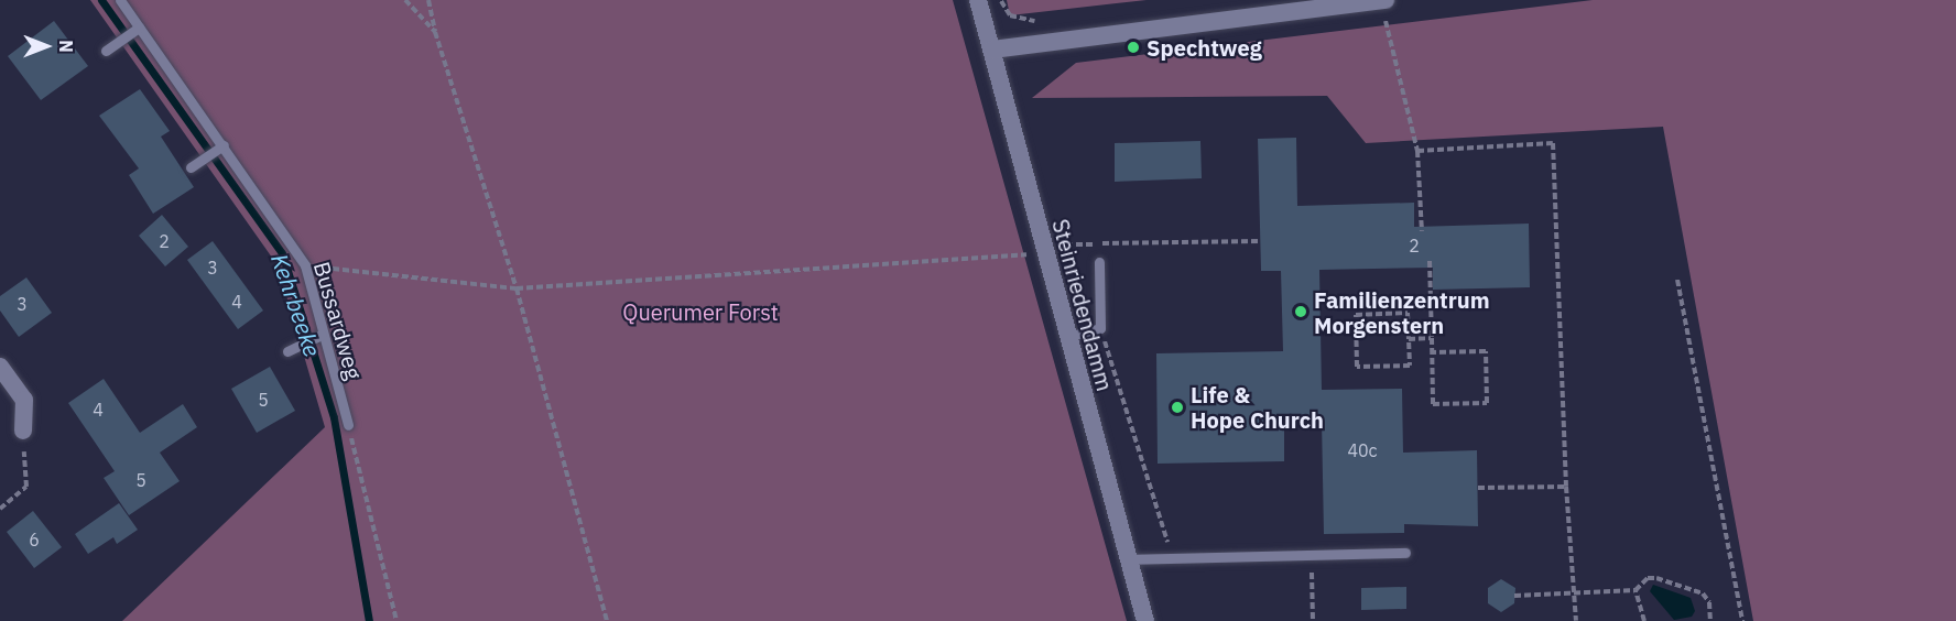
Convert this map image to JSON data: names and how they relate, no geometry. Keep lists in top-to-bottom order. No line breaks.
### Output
{"streets":{"street":["Steinriedendamm"],"lane":["Bussardweg"]},"water":["Kehrbeeke"],"parks":["Querumer Forst"],"places":["Spechtweg","Familienzentrum Morgenstern","Life & Hope Church"],"house_numbers":["2","2","3","4","3","5","4","40c","5","6"],"north":"right"}
